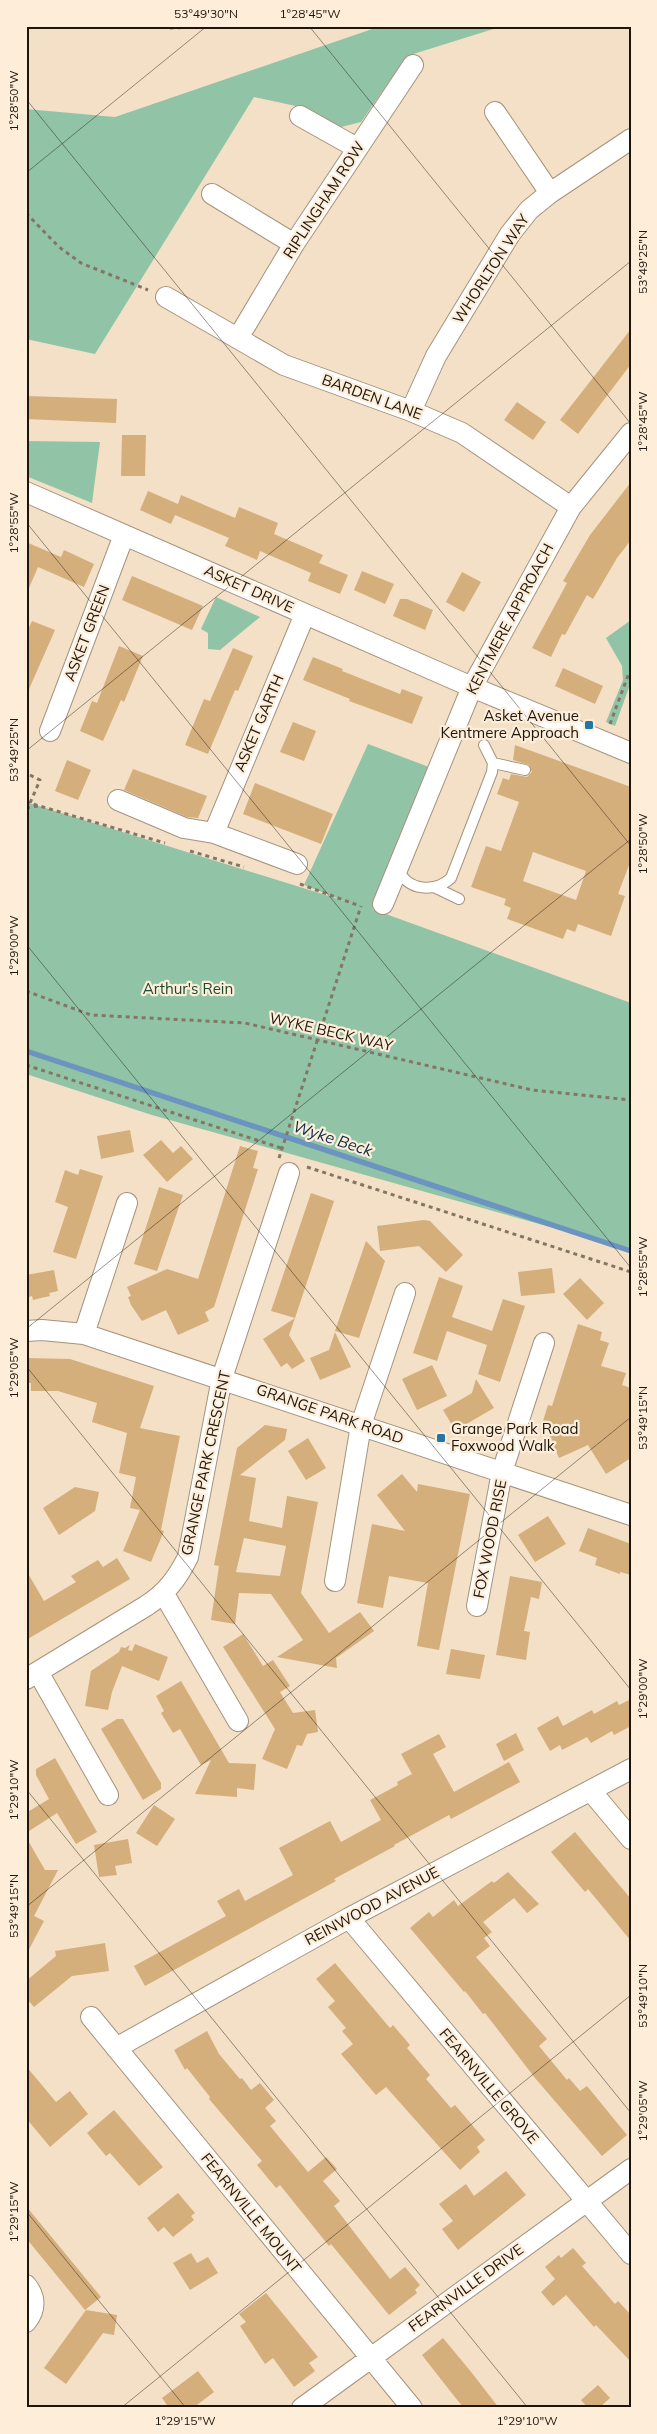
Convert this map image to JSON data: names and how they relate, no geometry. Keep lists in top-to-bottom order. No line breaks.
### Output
{"streets":{"street":["RIPLINGHAM ROW","WHORLTON WAY","BARDEN LANE","ASKET DRIVE","KENTMERE APPROACH","ASKET GREEN","ASKET GARTH","GRANGE PARK ROAD","GRANGE PARK CRESCENT","FOX WOOD RISE","REINWOOD AVENUE","FEARNVILLE GROVE","FEARNVILLE MOUNT","FEARNVILLE DRIVE"],"path":["WYKE BECK WAY"]},"crossings":[["RIPLINGHAM ROW","BARDEN LANE"],["WHORLTON WAY","BARDEN LANE"],["BARDEN LANE","KENTMERE APPROACH"],["ASKET DRIVE","KENTMERE APPROACH"],["ASKET DRIVE","ASKET GREEN"],["ASKET DRIVE","ASKET GARTH"],["GRANGE PARK ROAD","GRANGE PARK CRESCENT"],["GRANGE PARK ROAD","FOX WOOD RISE"],["REINWOOD AVENUE","FEARNVILLE GROVE"],["REINWOOD AVENUE","FEARNVILLE MOUNT"],["FEARNVILLE GROVE","FEARNVILLE DRIVE"],["FEARNVILLE MOUNT","FEARNVILLE DRIVE"]],"water":["Wyke Beck"],"parks":["Arthur's Rein"],"places":{"transit":["Asket Avenue Kentmere Approach","Grange Park Road Foxwood Walk"]},"coordinates":["53°49'30\"N","1°28'45\"W","1°28'50\"W","53°49'25\"N","1°28'55\"W","1°29'00\"W","1°29'05\"W","53°49'15\"N","1°29'10\"W","53°49'10\"N","1°29'15\"W"]}
